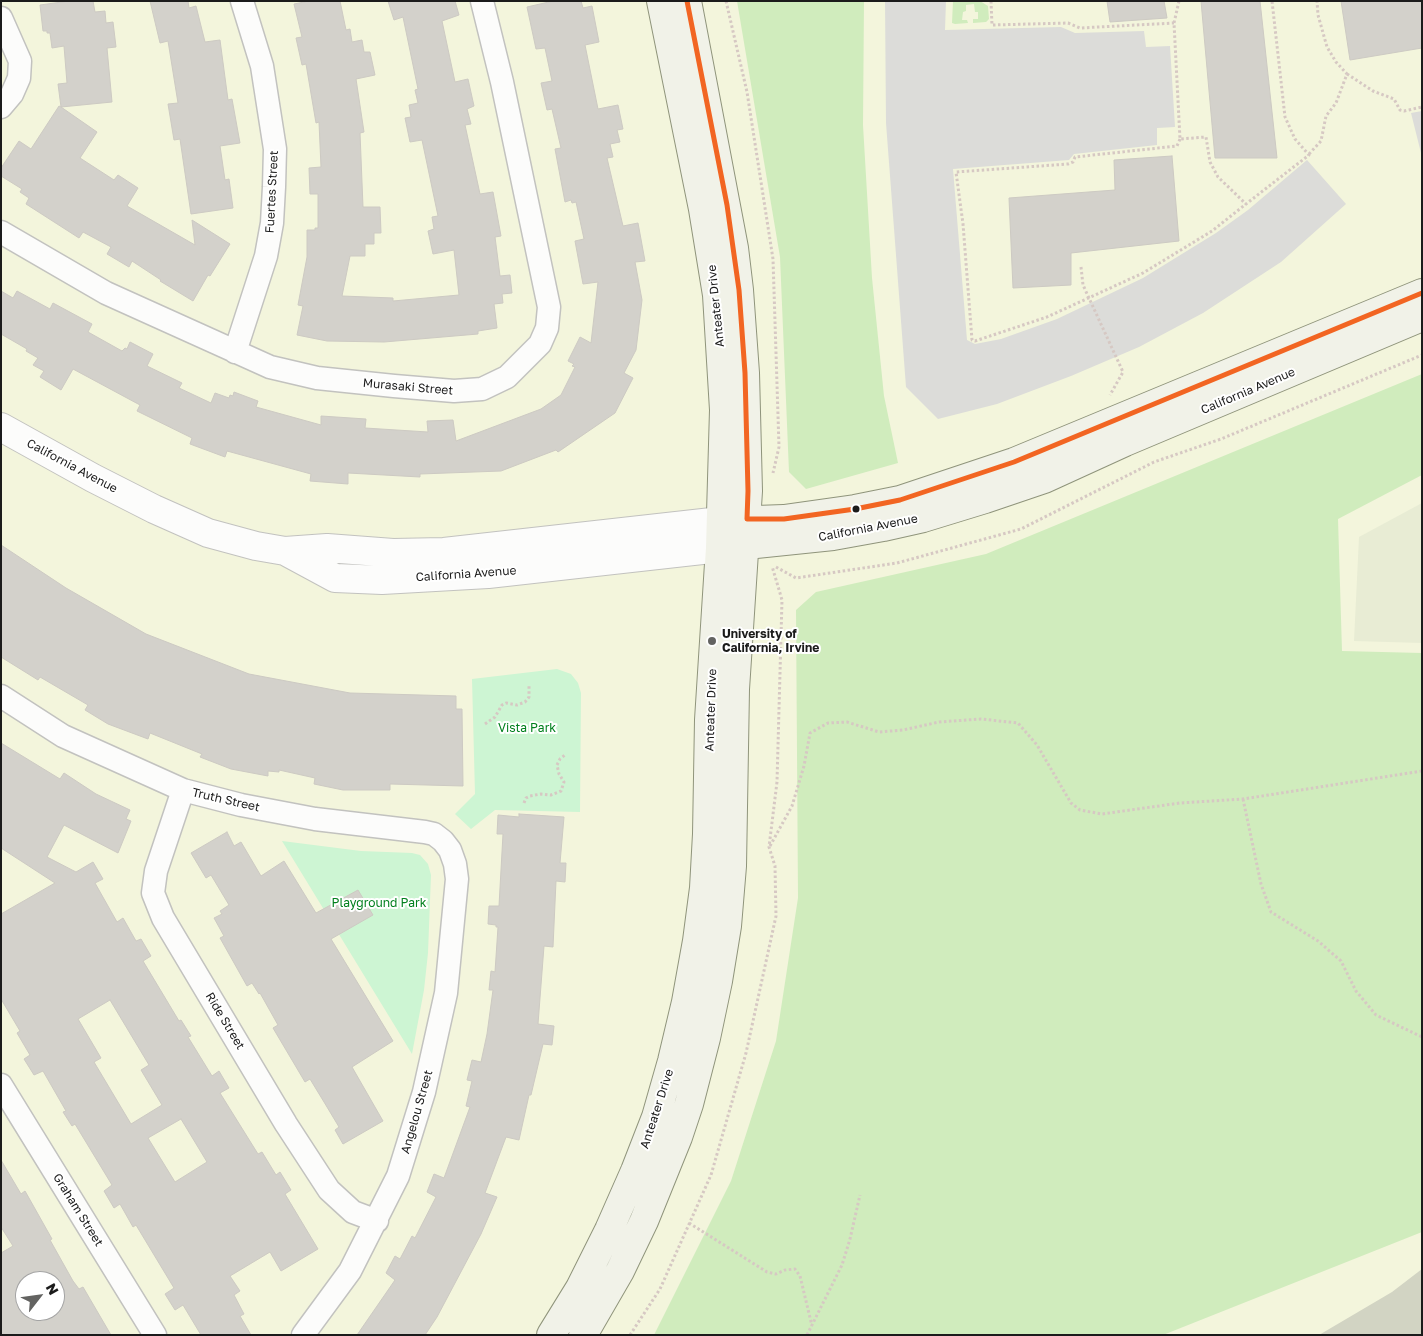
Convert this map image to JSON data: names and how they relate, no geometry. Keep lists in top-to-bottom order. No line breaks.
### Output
{"streets":{"main road":["Anteater Drive","California Avenue"],"street":["Fuertes Street","Murasaki Street","Truth Street","Ride Street","Angelou Street","Graham Street"]},"crossings":[["Fuertes Street","Murasaki Street"],["Anteater Drive","California Avenue"],["Truth Street","Ride Street"],["Truth Street","Angelou Street"],["Ride Street","Angelou Street"]],"parks":["Vista Park","Playground Park"],"places":["University of California, Irvine"],"north":"top right"}
